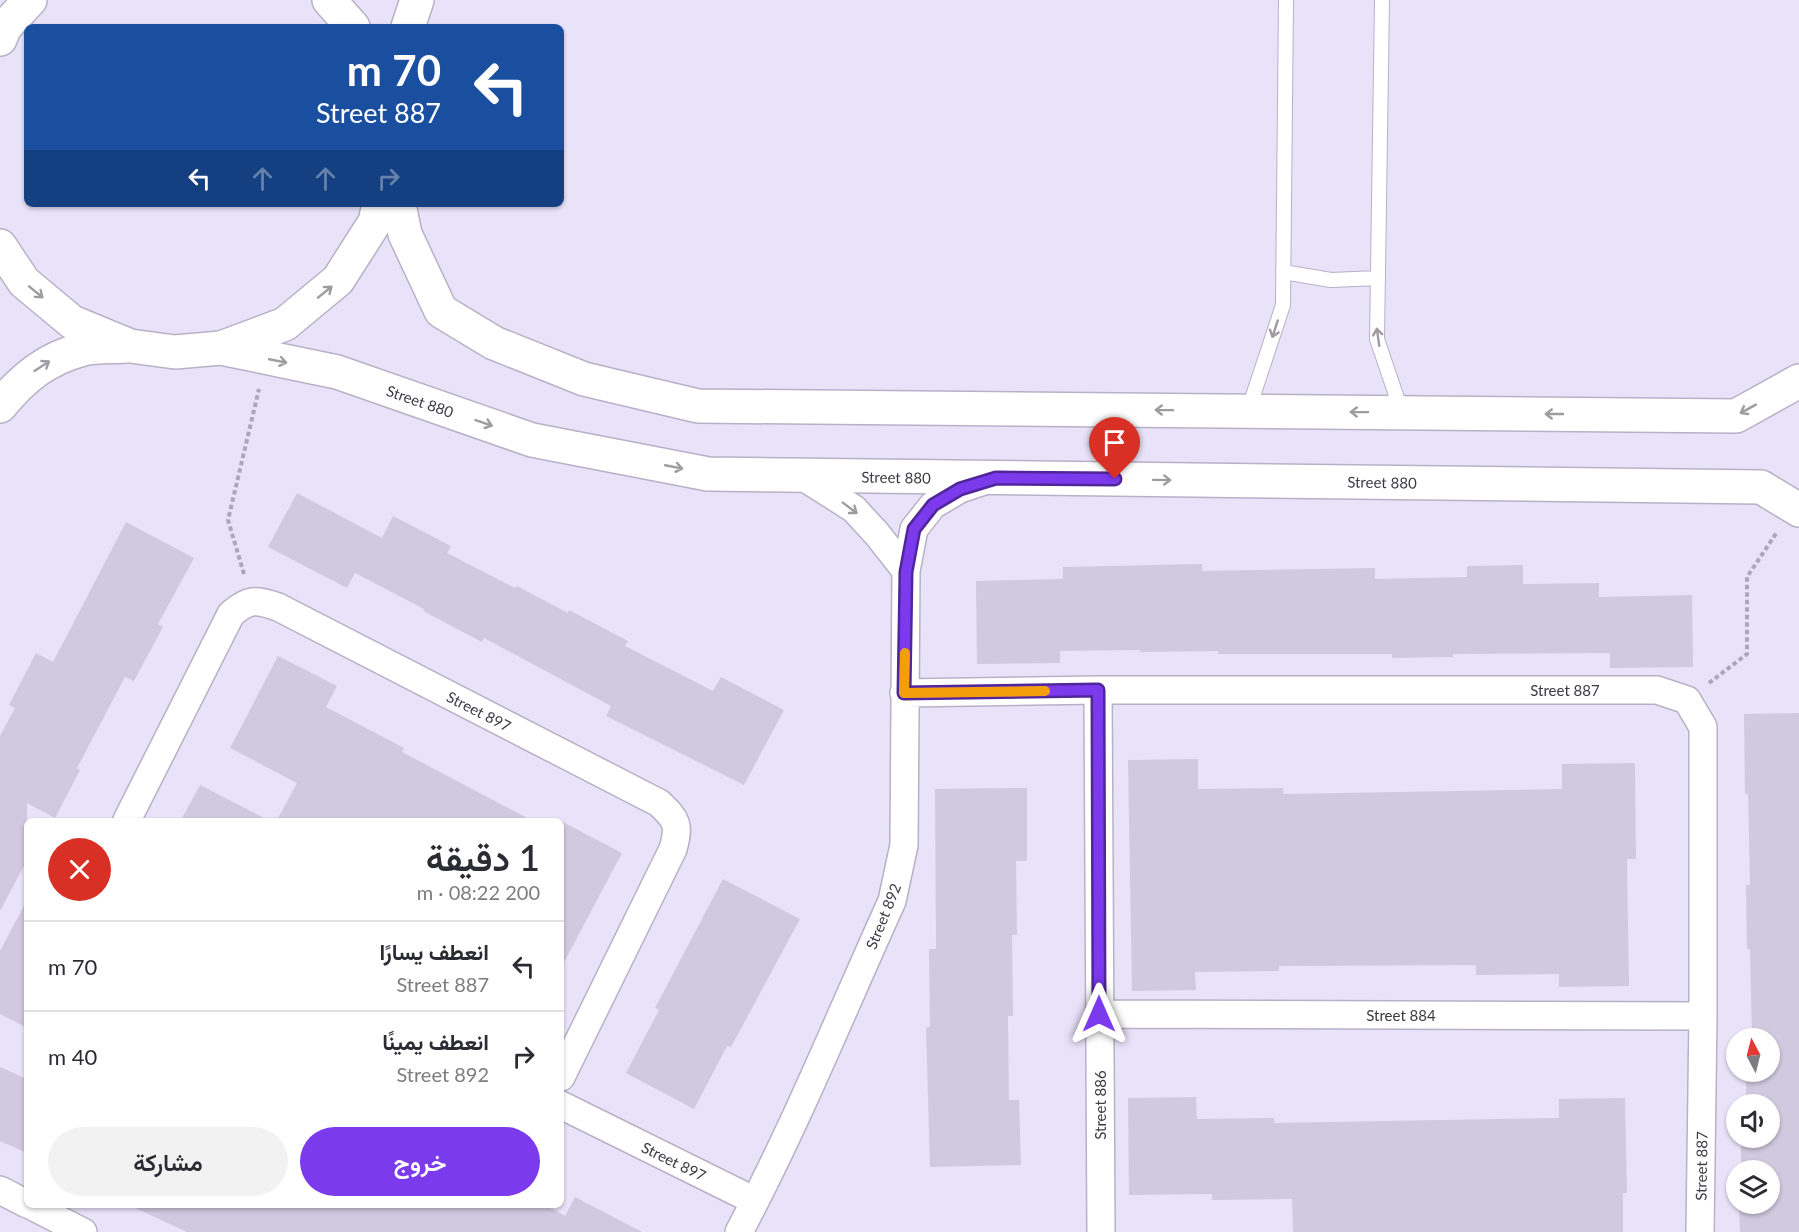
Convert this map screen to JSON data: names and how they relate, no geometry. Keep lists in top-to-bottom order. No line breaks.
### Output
{"streets":{"street":["Street 880","Street 887","Street 897","Street 892","Street 884","Street 886"]},"crossings":[["Street 880","Street 892"],["Street 887","Street 892"],["Street 887","Street 884"],["Street 887","Street 886"],["Street 897","Street 892"],["Street 884","Street 886"]],"north":"top","page":{"turn":["70 m","Street 887"],"heading":["1 دقيقة","200 m · 08:22"],"list":[{"name":"انعطف يسارًا","note":"Street 887","value":"70 m"},{"name":"انعطف يمينًا","note":"Street 892","value":"40 m"}],"buttons":["خروج","مشاركة"]}}
